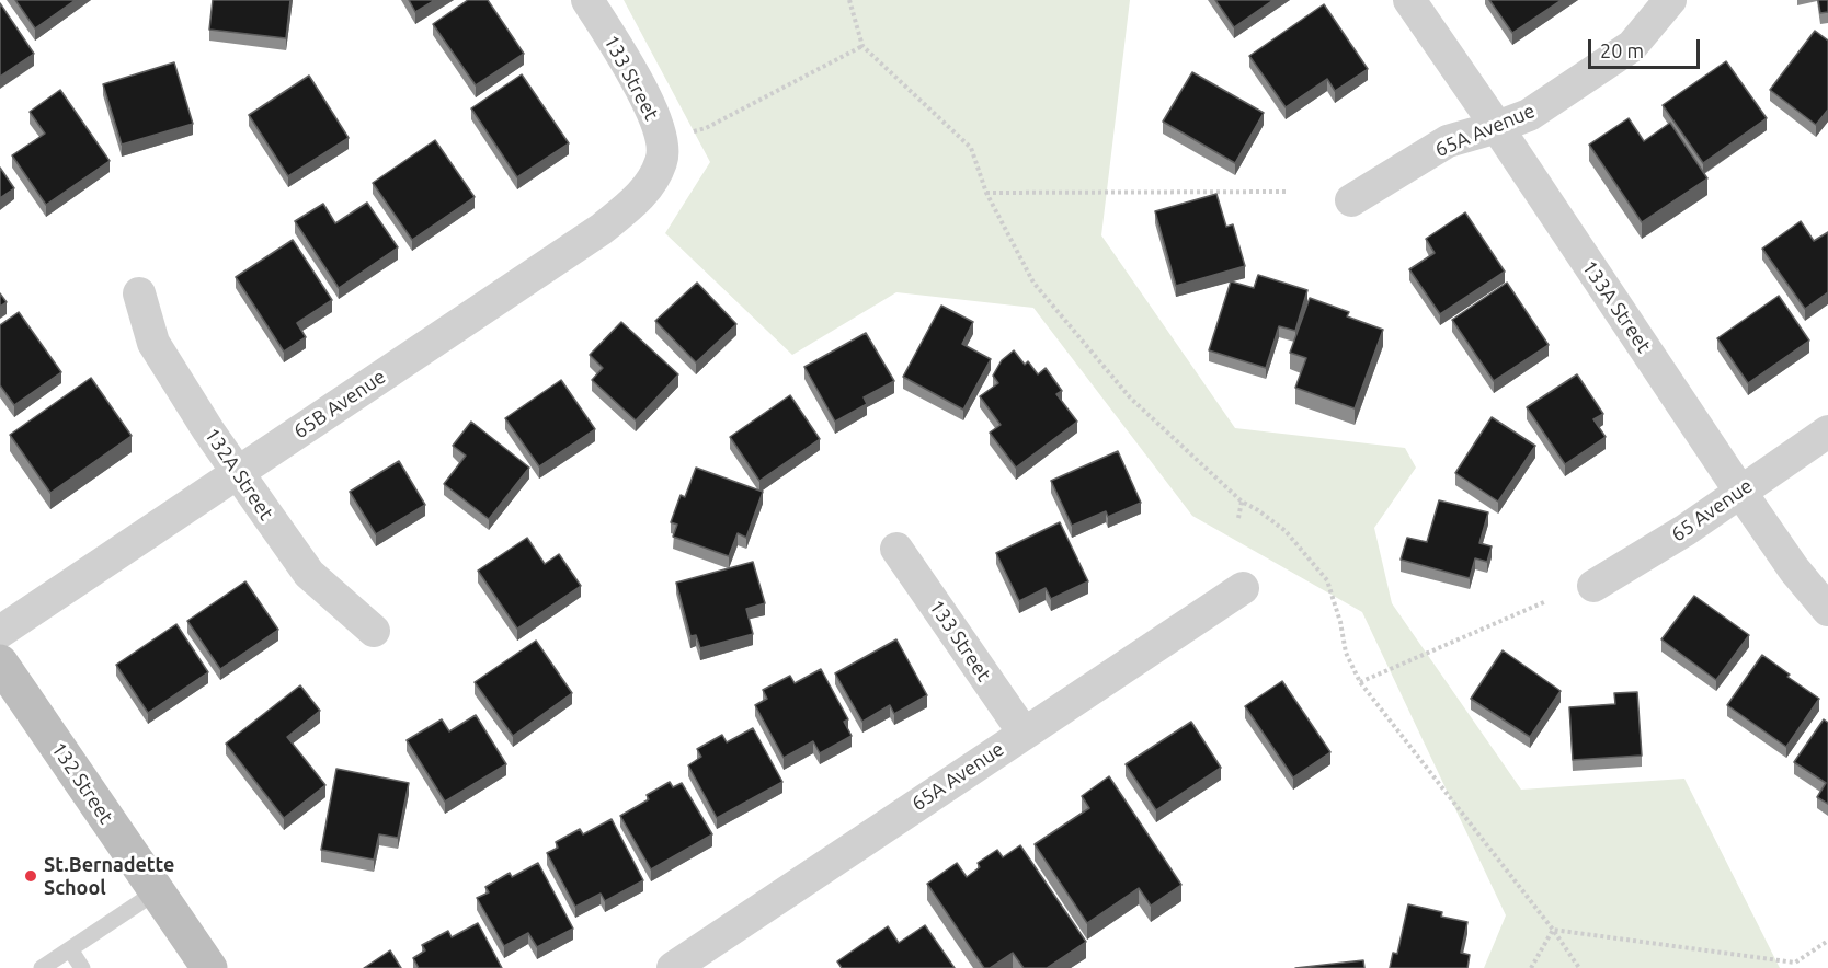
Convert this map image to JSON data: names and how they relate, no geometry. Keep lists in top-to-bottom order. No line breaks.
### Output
{"streets":{"main road":["132 Street"],"street":["133 Street","65A Avenue","133A Street","65B Avenue","132A Street","65 Avenue"]},"crossings":[["133 Street","65A Avenue"],["133 Street","65B Avenue"],["65A Avenue","133A Street"],["133A Street","65 Avenue"],["65B Avenue","132A Street"]],"places":["St.Bernadette School"],"scale_bar":"20 m"}
